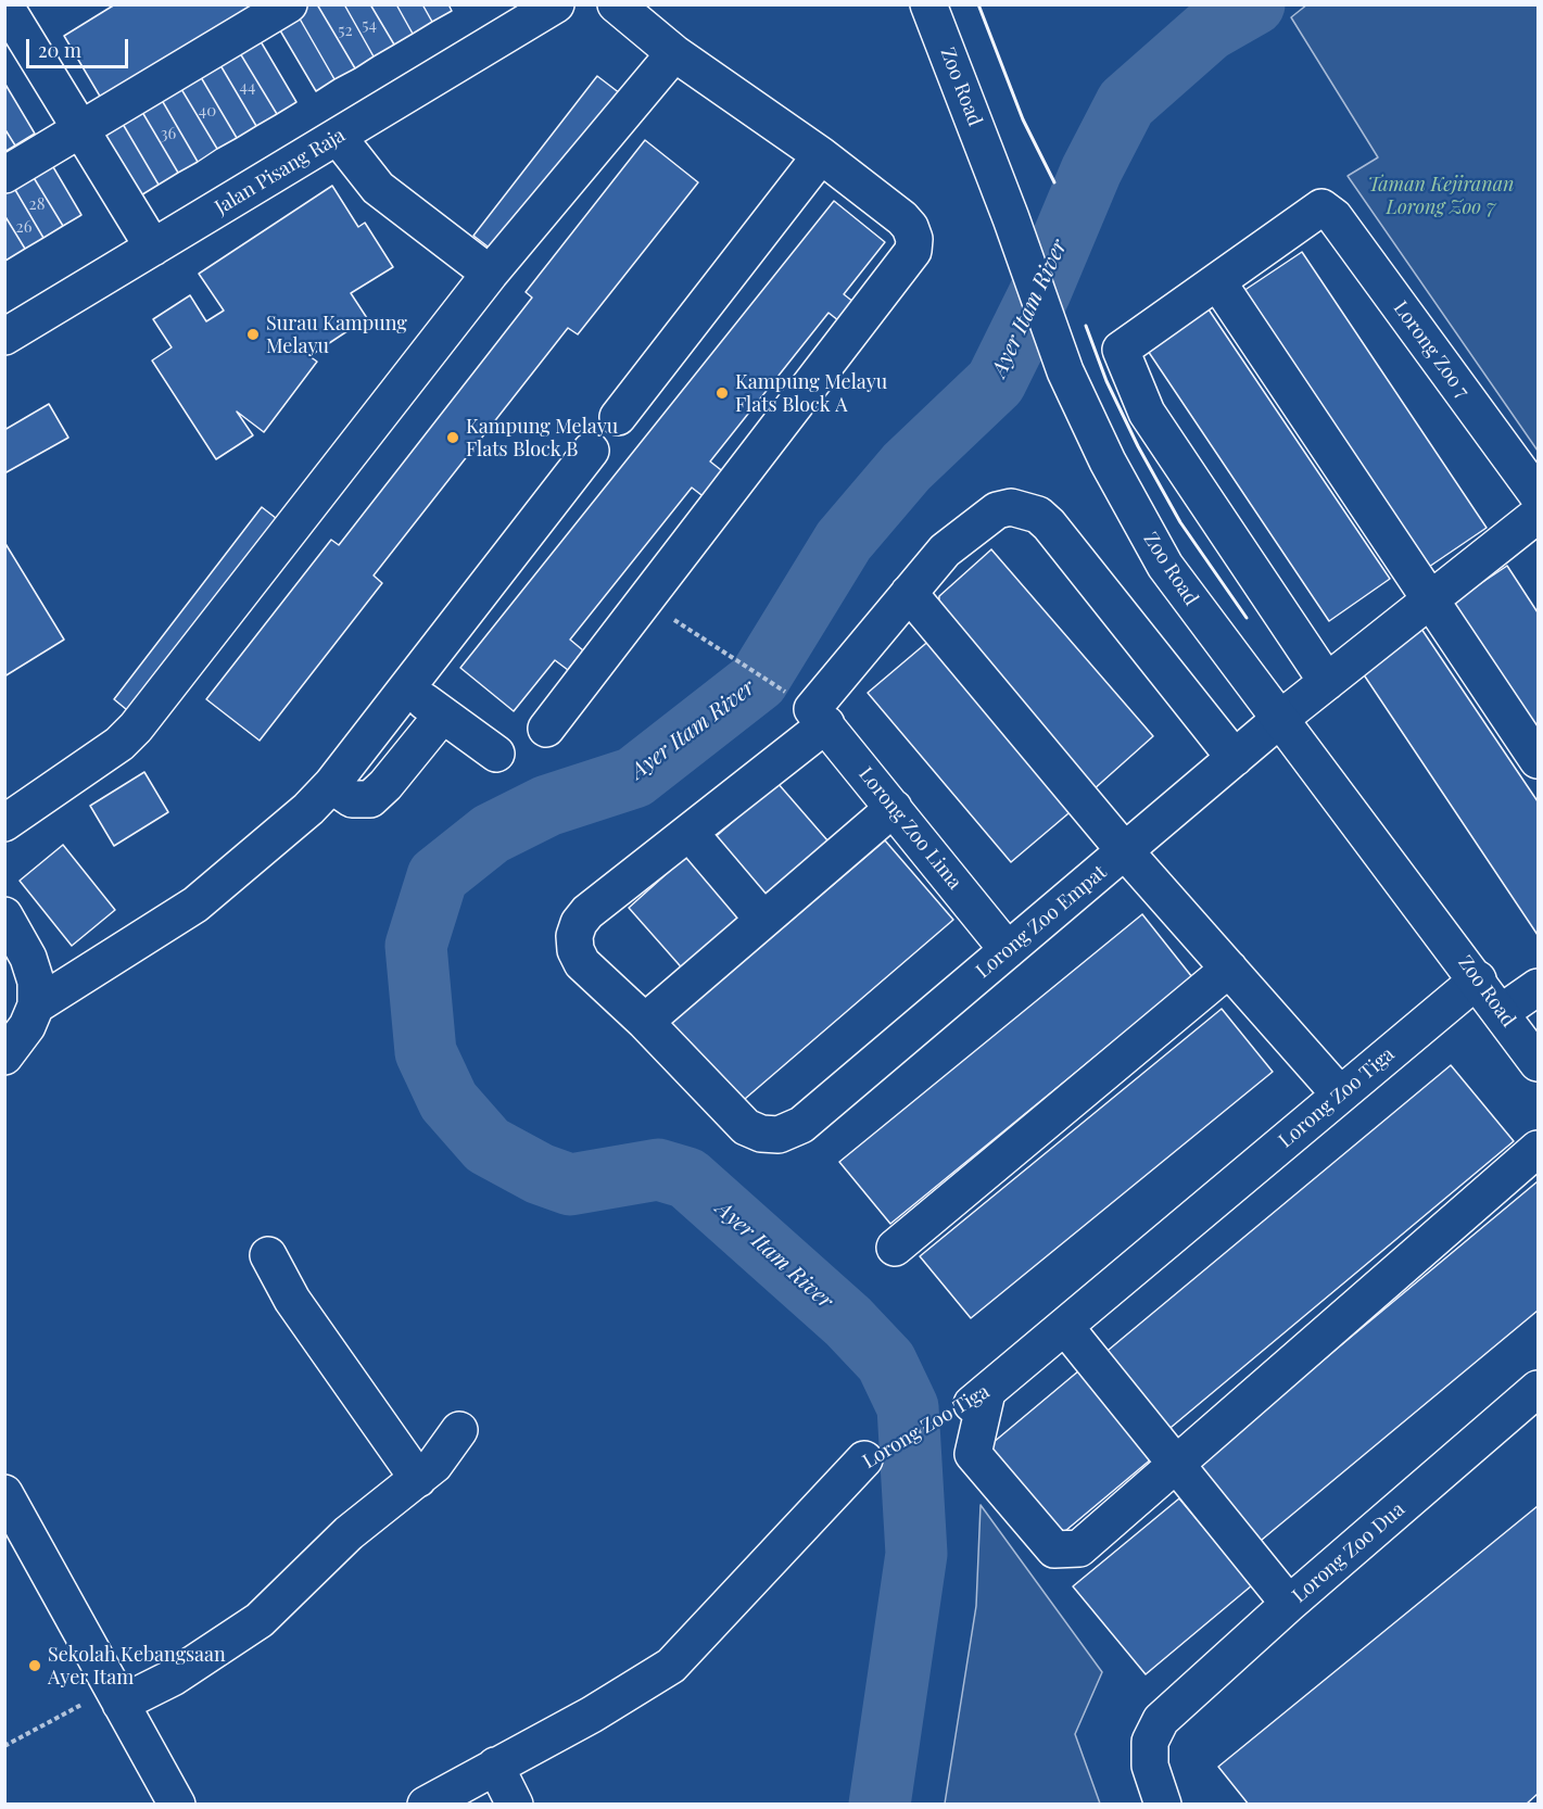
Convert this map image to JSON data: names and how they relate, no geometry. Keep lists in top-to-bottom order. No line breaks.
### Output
{"streets":{"street":["Zoo Road","Jalan Pisang Raja","Lorong Zoo 7","Lorong Zoo Lima","Lorong Zoo Empat","Lorong Zoo Tiga","Lorong Zoo Dua"]},"crossings":[["Zoo Road","Lorong Zoo Empat"],["Zoo Road","Lorong Zoo Tiga"],["Lorong Zoo Lima","Lorong Zoo Empat"]],"water":["Ayer Itam River"],"parks":["Taman Kejiranan Lorong Zoo 7"],"places":["Surau Kampung Melayu","Kampung Melayu Flats Block A","Kampung Melayu Flats Block B","Sekolah Kebangsaan Ayer Itam"],"house_numbers":["54","52","44","40","36","28","26"],"scale_bar":"20 m"}
